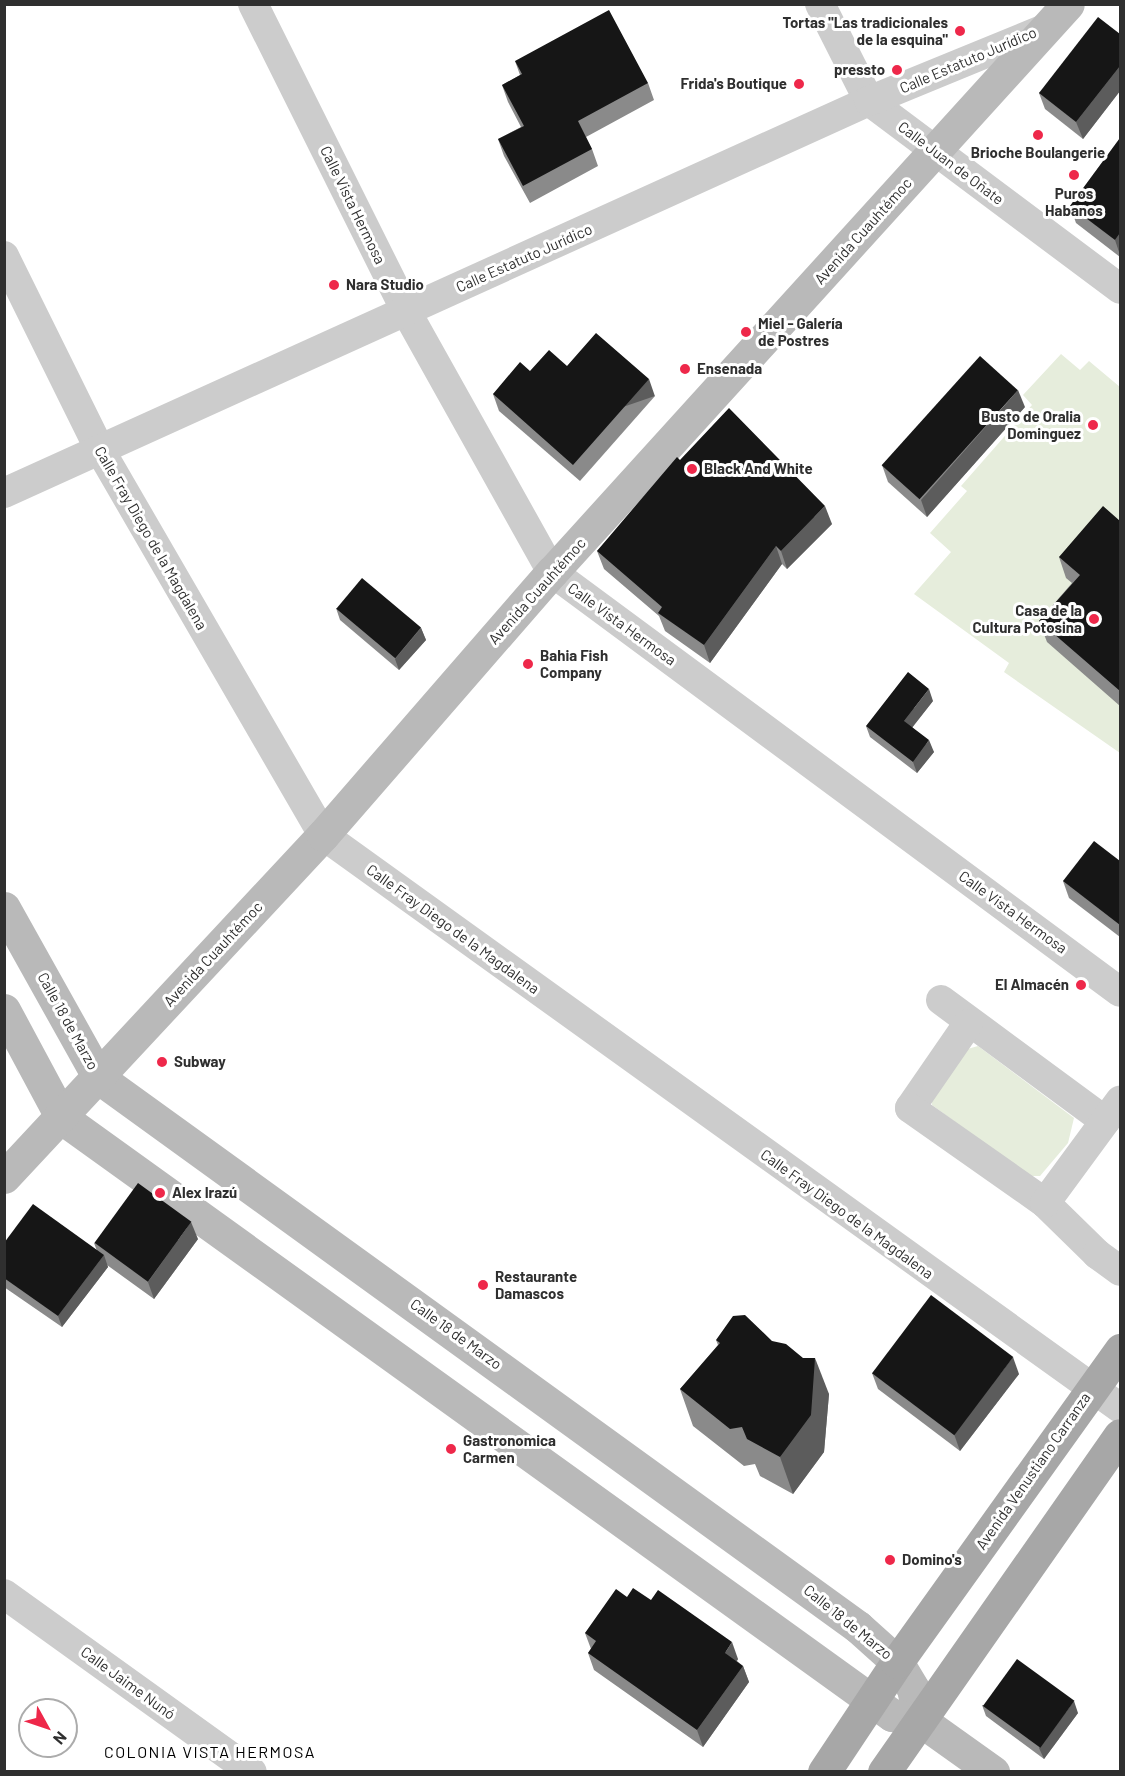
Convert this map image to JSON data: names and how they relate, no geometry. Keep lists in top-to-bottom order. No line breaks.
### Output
{"streets":{"main road":["Avenida Venustiano Carranza"],"street":["Calle Estatuto Jurídico","Calle Juan de Oñate","Calle Vista Hermosa","Avenida Cuauhtémoc","Calle Fray Diego de la Magdalena","Calle 18 de Marzo","Calle Jaime Nunó"]},"crossings":[["Calle Estatuto Jurídico","Calle Juan de Oñate"],["Calle Estatuto Jurídico","Calle Vista Hermosa"],["Calle Estatuto Jurídico","Avenida Cuauhtémoc"],["Calle Estatuto Jurídico","Calle Fray Diego de la Magdalena"],["Calle Juan de Oñate","Avenida Cuauhtémoc"],["Calle Vista Hermosa","Avenida Cuauhtémoc"],["Avenida Cuauhtémoc","Calle Fray Diego de la Magdalena"],["Avenida Cuauhtémoc","Calle 18 de Marzo"],["Calle Fray Diego de la Magdalena","Avenida Venustiano Carranza"],["Calle 18 de Marzo","Avenida Venustiano Carranza"]],"districts":["COLONIA VISTA HERMOSA"],"places":["Tortas \"Las tradicionales de la esquina\"","pressto","Frida's Boutique","Brioche Boulangerie","Puros Habanos","Nara Studio","Miel - Galería de Postres","Ensenada","Busto de Oralia Dominguez","Black And White","Casa de la Cultura Potosina","Bahia Fish Company","El Almacén","Subway","Alex Irazú","Restaurante Damascos","Gastronomica Carmen","Domino's"],"north":"bottom right"}
